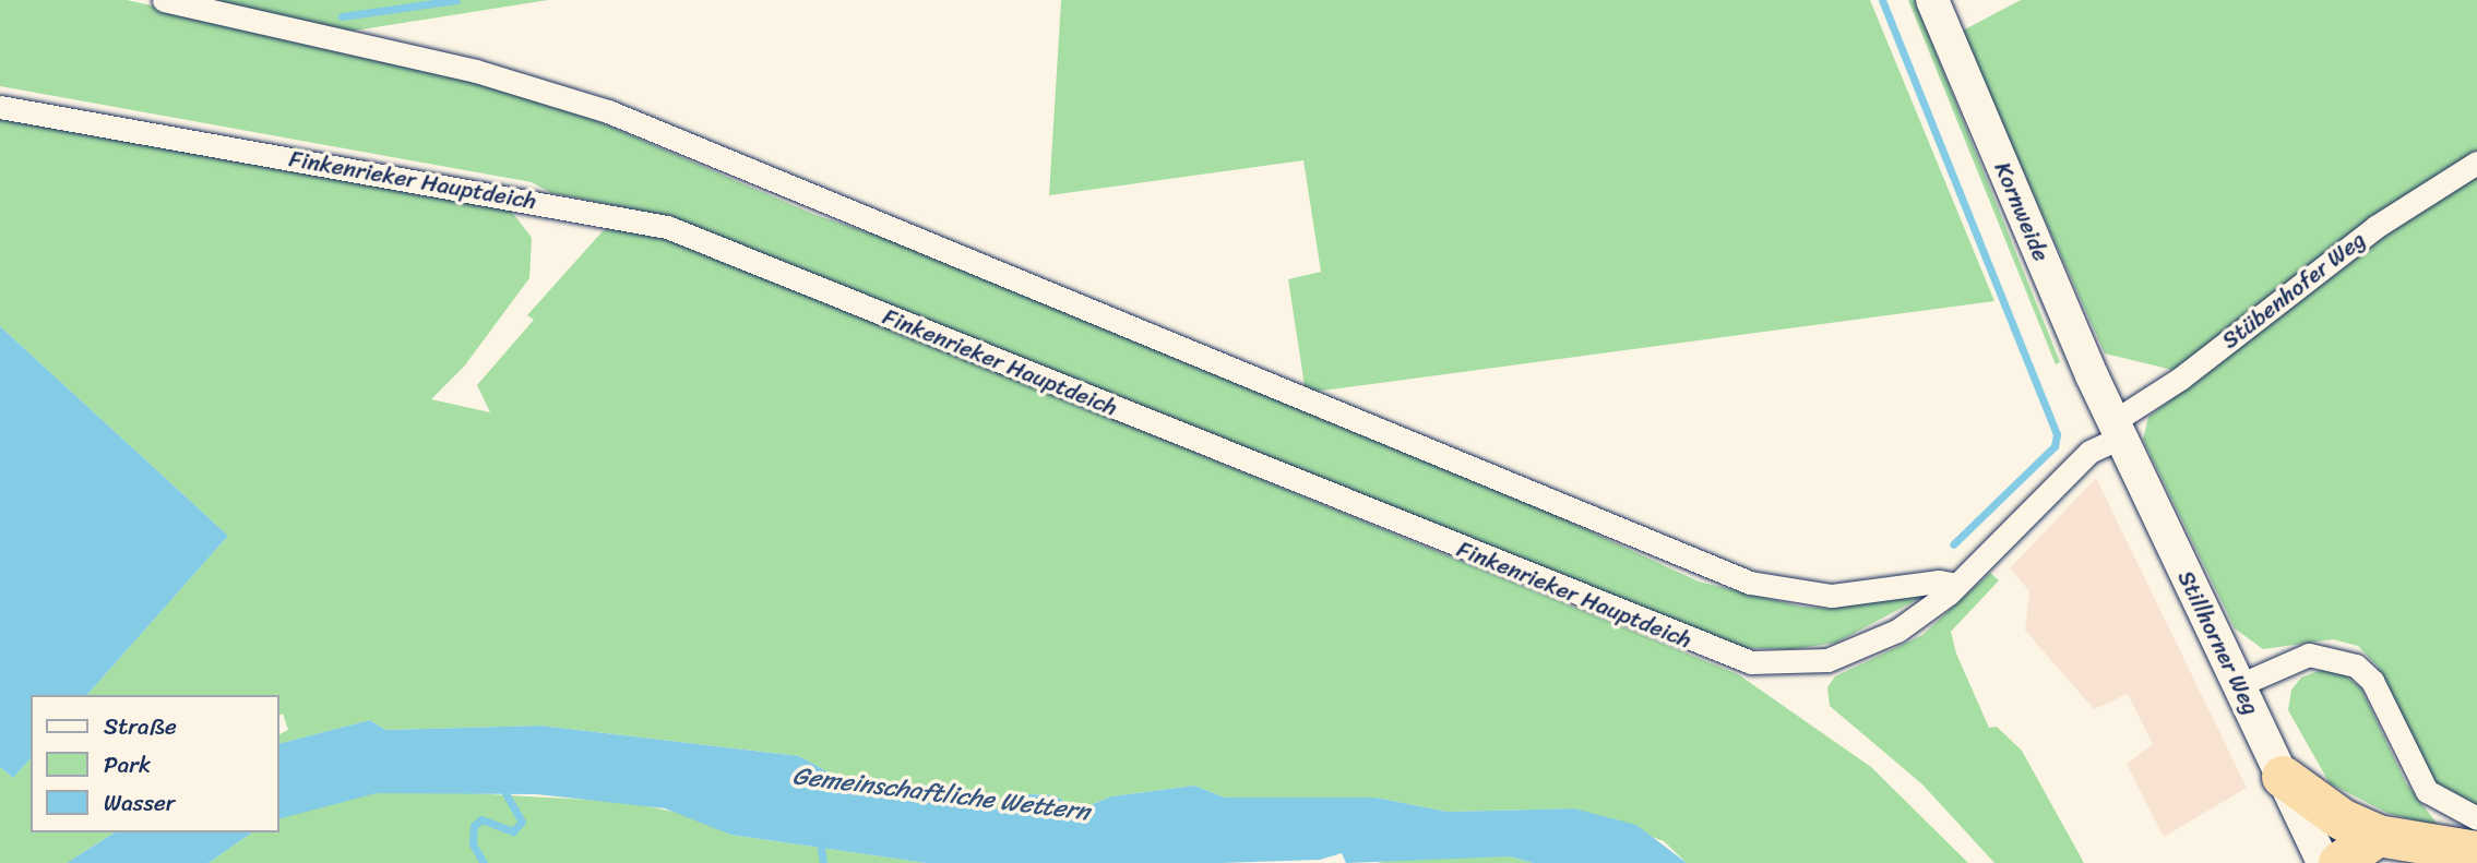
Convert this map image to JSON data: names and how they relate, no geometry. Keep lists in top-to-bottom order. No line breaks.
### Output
{"streets":{"main road":["Kornweide","Stillhorner Weg"],"street":["Finkenrieker Hauptdeich","Stübenhofer Weg"]},"crossings":[["Finkenrieker Hauptdeich","Kornweide"],["Finkenrieker Hauptdeich","Stübenhofer Weg"],["Finkenrieker Hauptdeich","Stillhorner Weg"],["Kornweide","Stübenhofer Weg"],["Kornweide","Stillhorner Weg"],["Stübenhofer Weg","Stillhorner Weg"]],"water":["Gemeinschaftliche Wettern"],"legend":["Straße","Park","Wasser"]}
